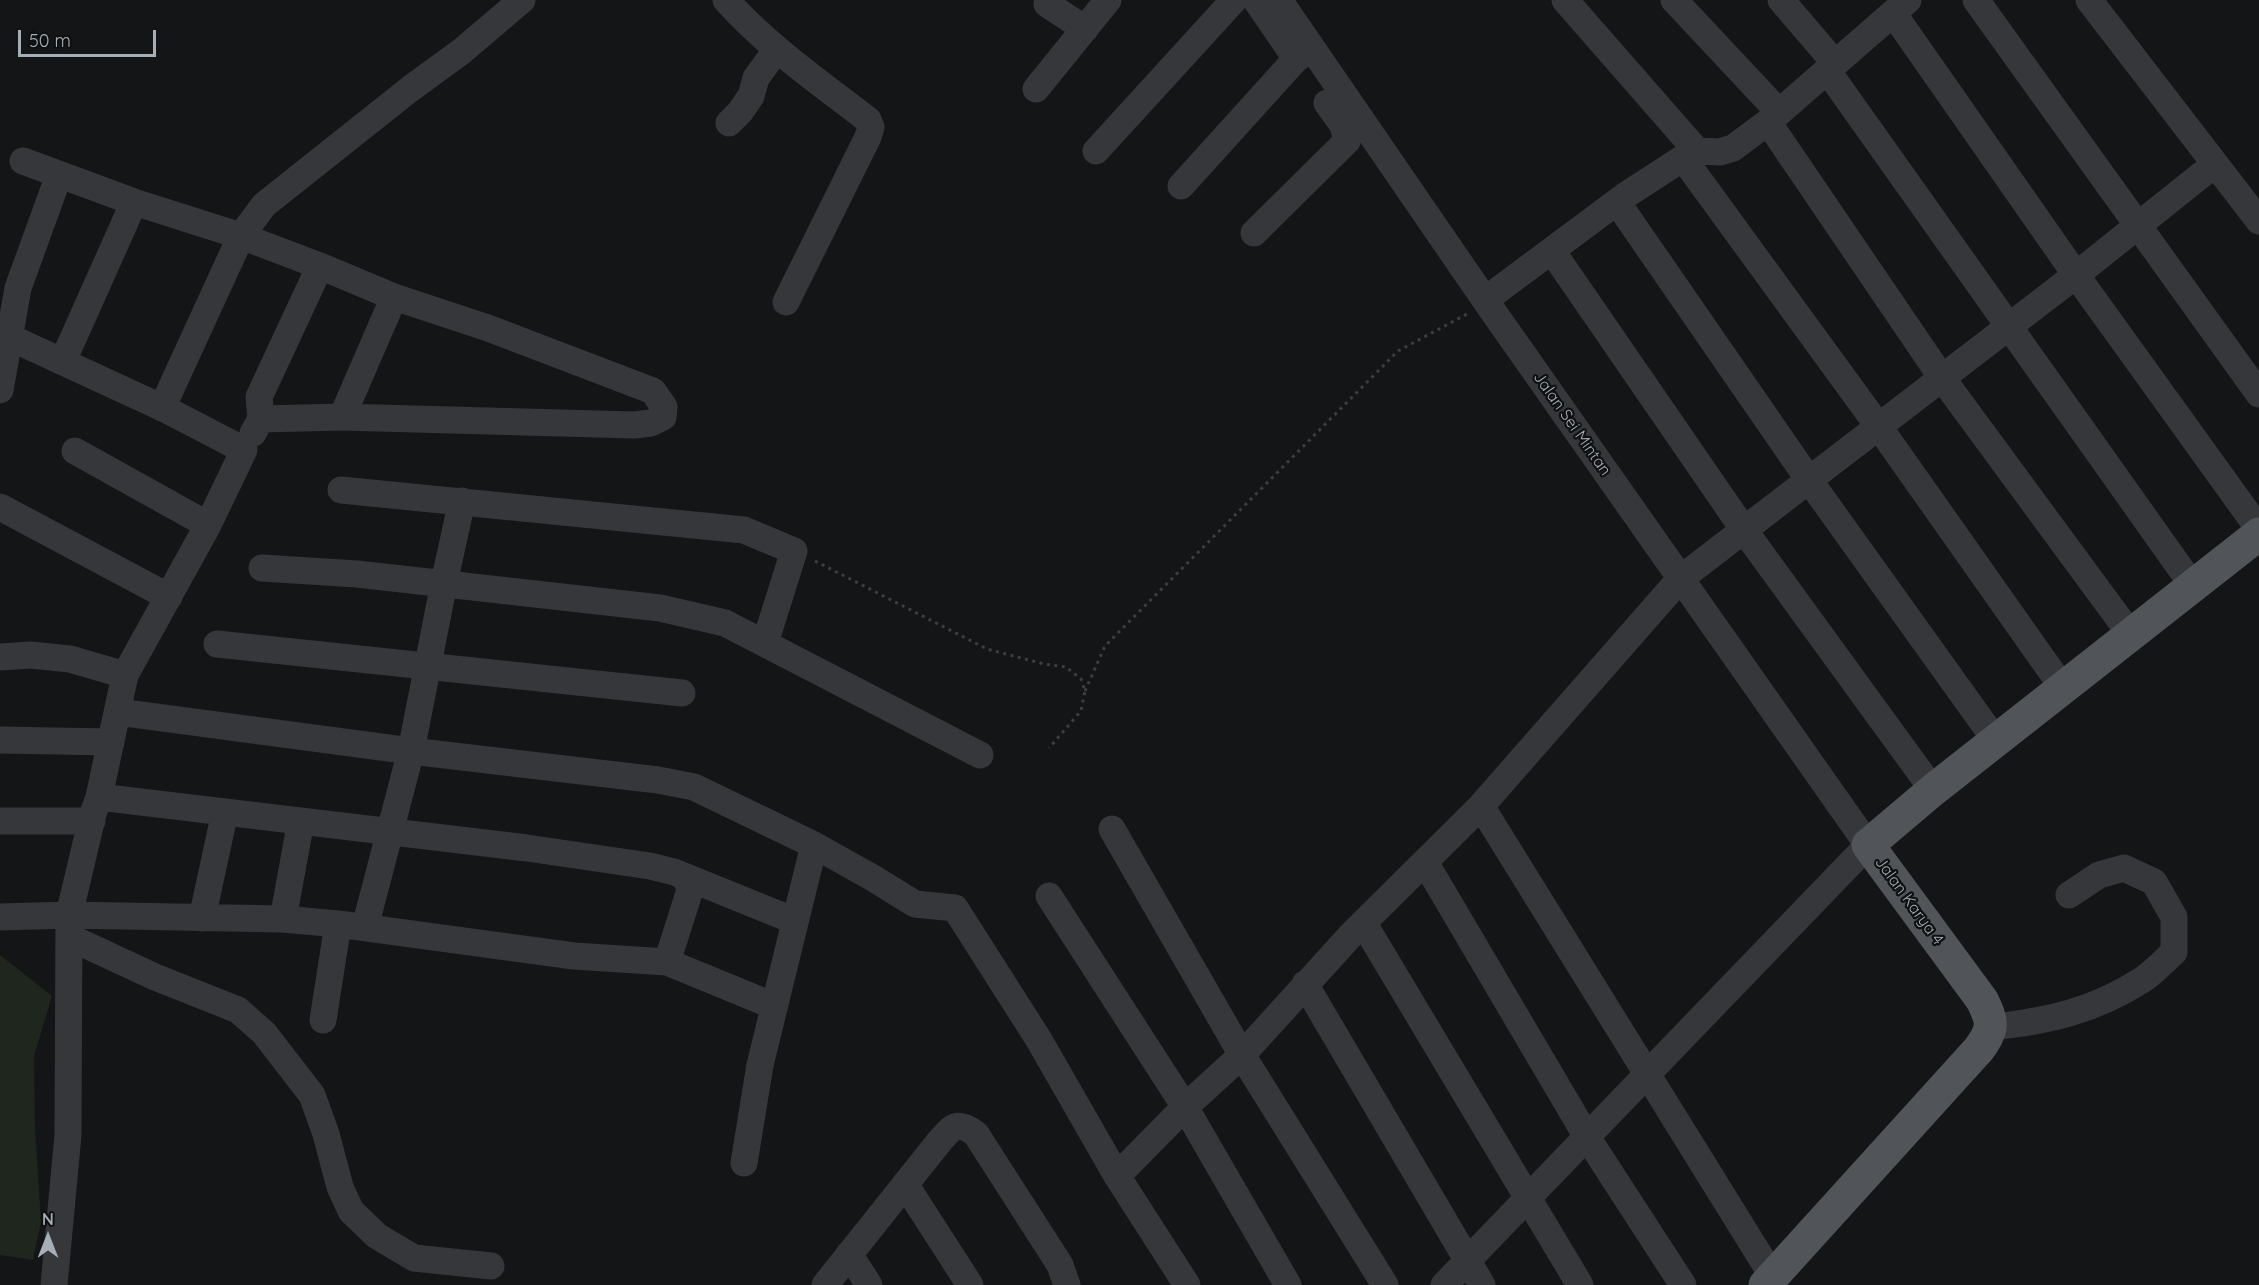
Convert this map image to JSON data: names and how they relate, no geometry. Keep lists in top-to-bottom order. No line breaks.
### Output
{"streets":{"main road":["Jalan Karya 4"],"street":["Jalan Sei Mintan"]},"crossings":[["Jalan Sei Mintan","Jalan Karya 4"]],"scale_bar":"50 m","north":"top"}
